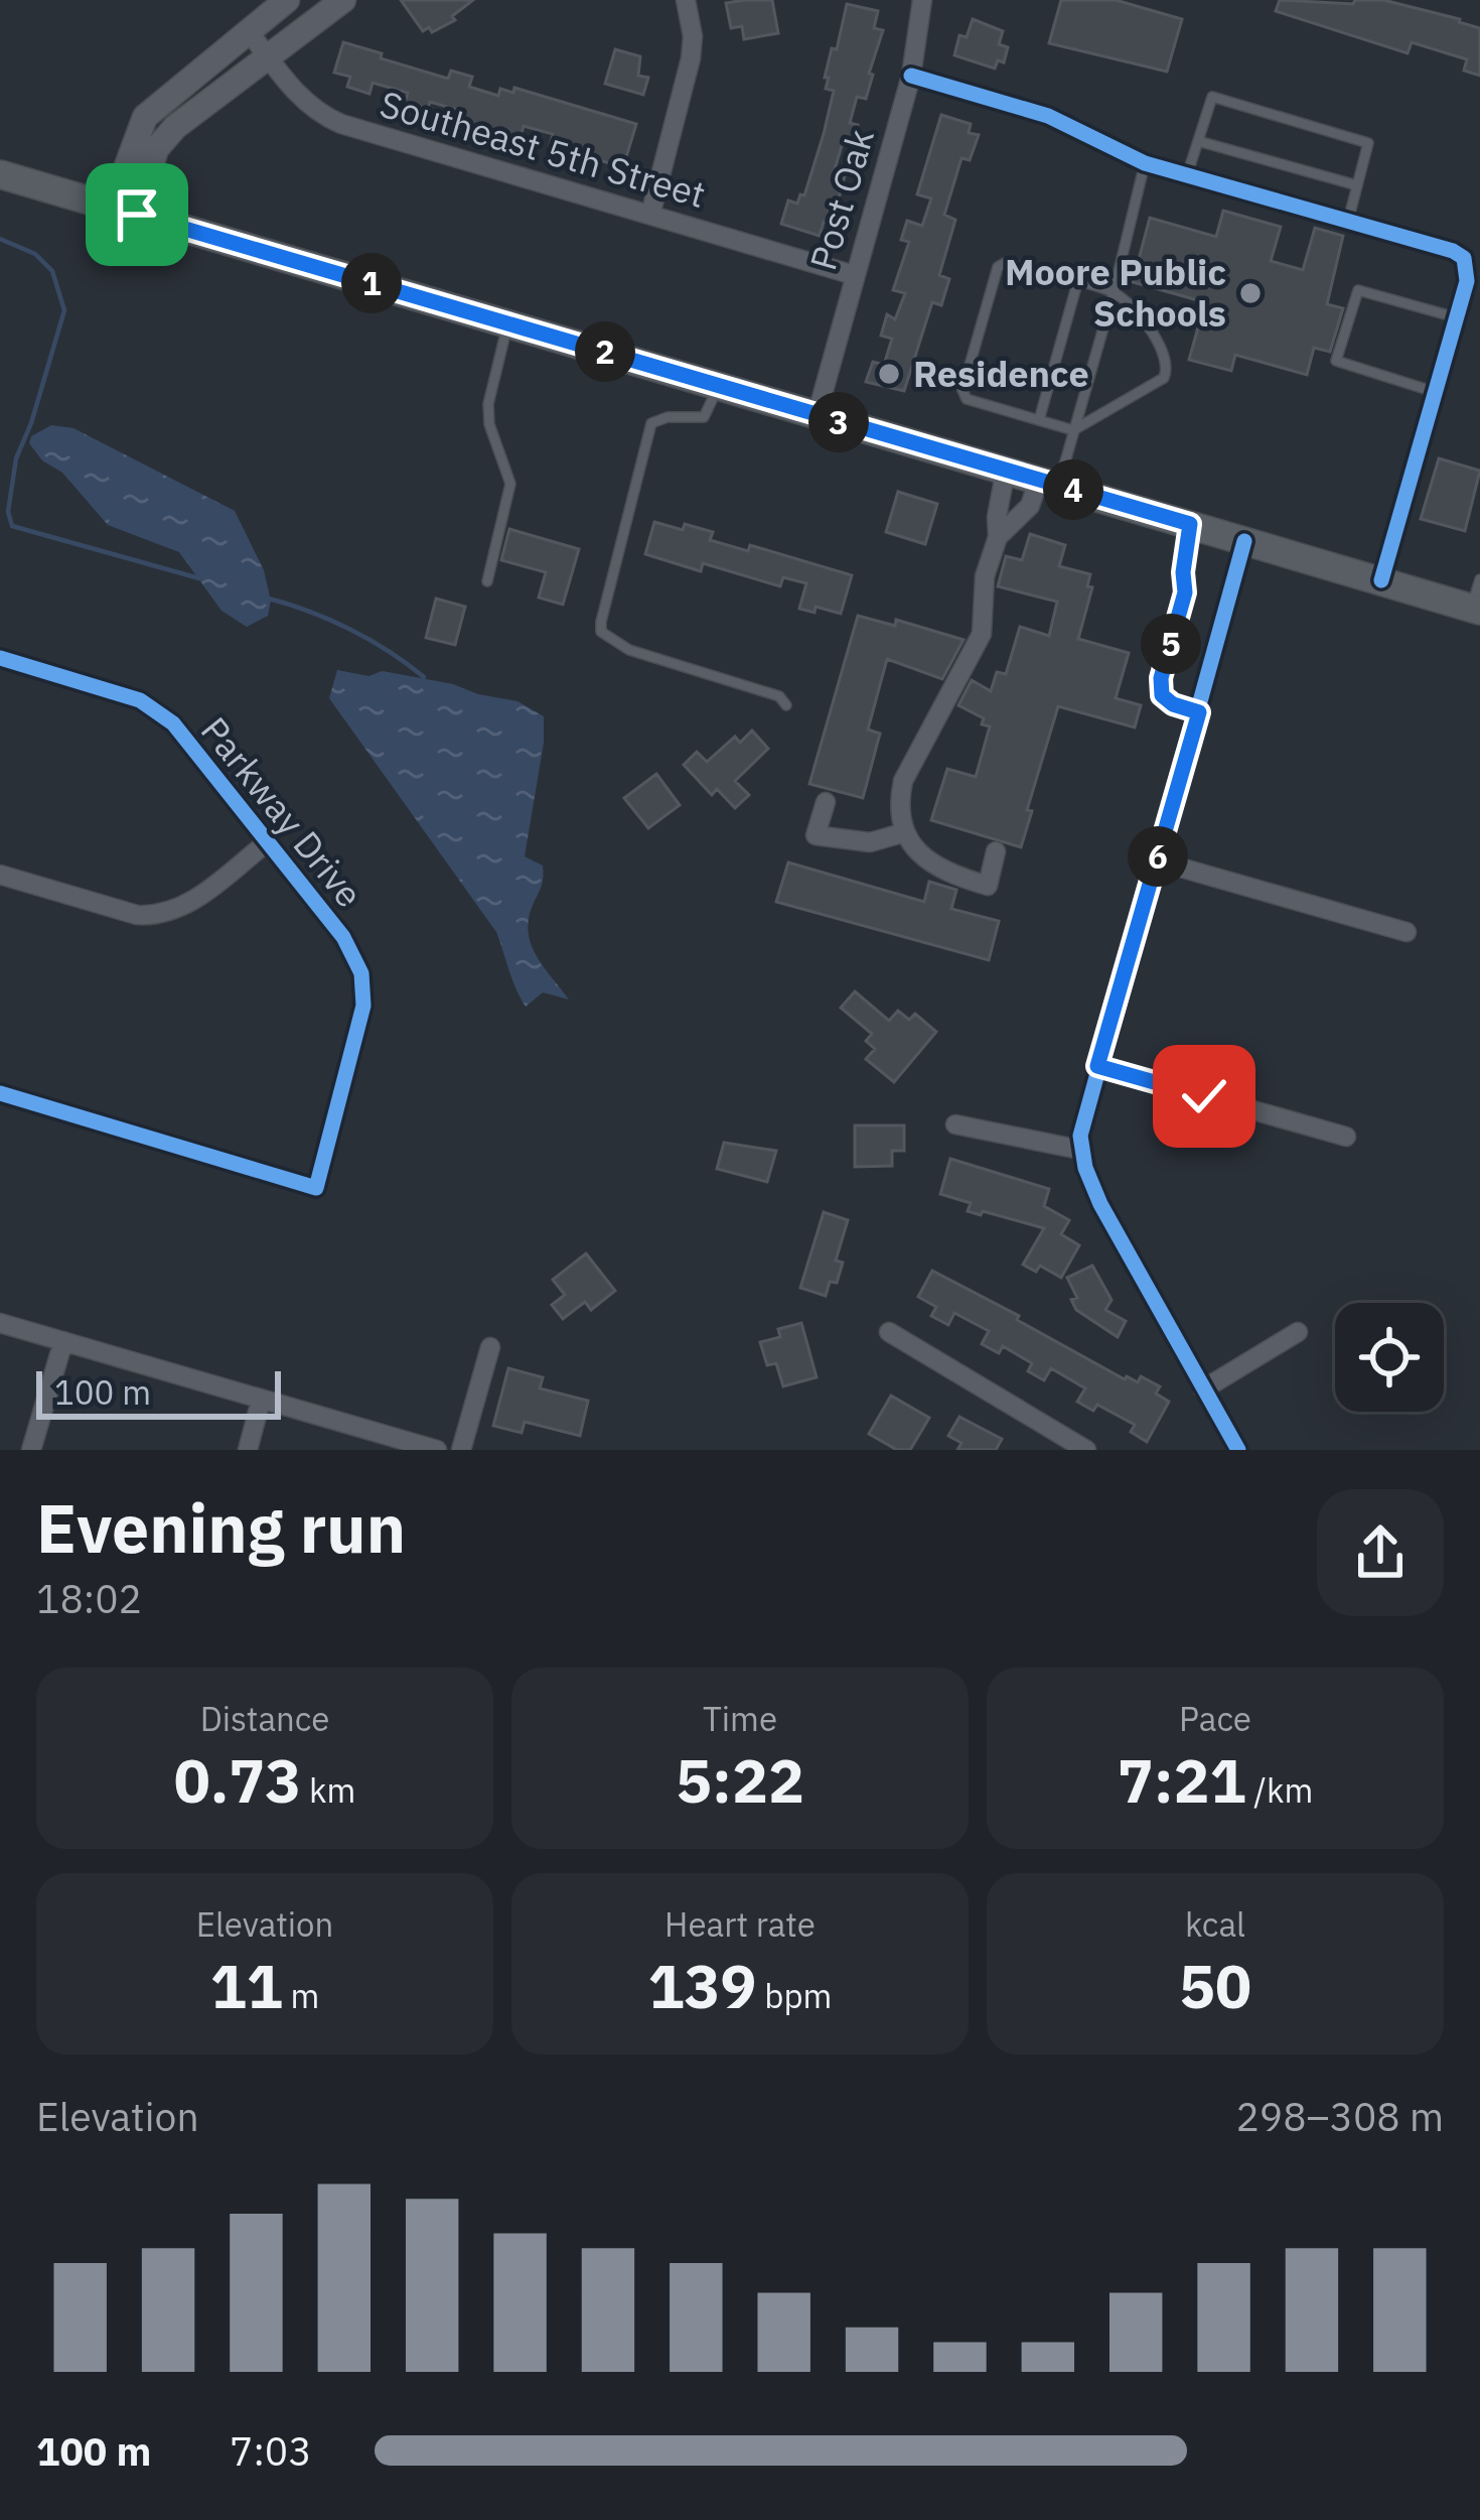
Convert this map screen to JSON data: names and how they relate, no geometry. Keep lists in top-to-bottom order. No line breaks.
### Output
{"streets":{"street":["Southeast 5th Street","Post Oak","Parkway Drive"]},"crossings":[["Southeast 5th Street","Post Oak"]],"places":["Moore Public Schools","Residence"],"scale_bar":"100 m","page":{"pins":["1","2","3","4","5","6"],"scale":"100 m","heading":["Evening run","18:02"],"stats":[["Distance","0.73 km"],["Time","5:22"],["Pace","7:21 /km"],["Elevation","11 m"],["Heart rate","139 bpm"],["kcal","50"]],"chart":["Elevation","298–308 m"],"list":[{"name":"100 m","note":"7:03"}]}}
